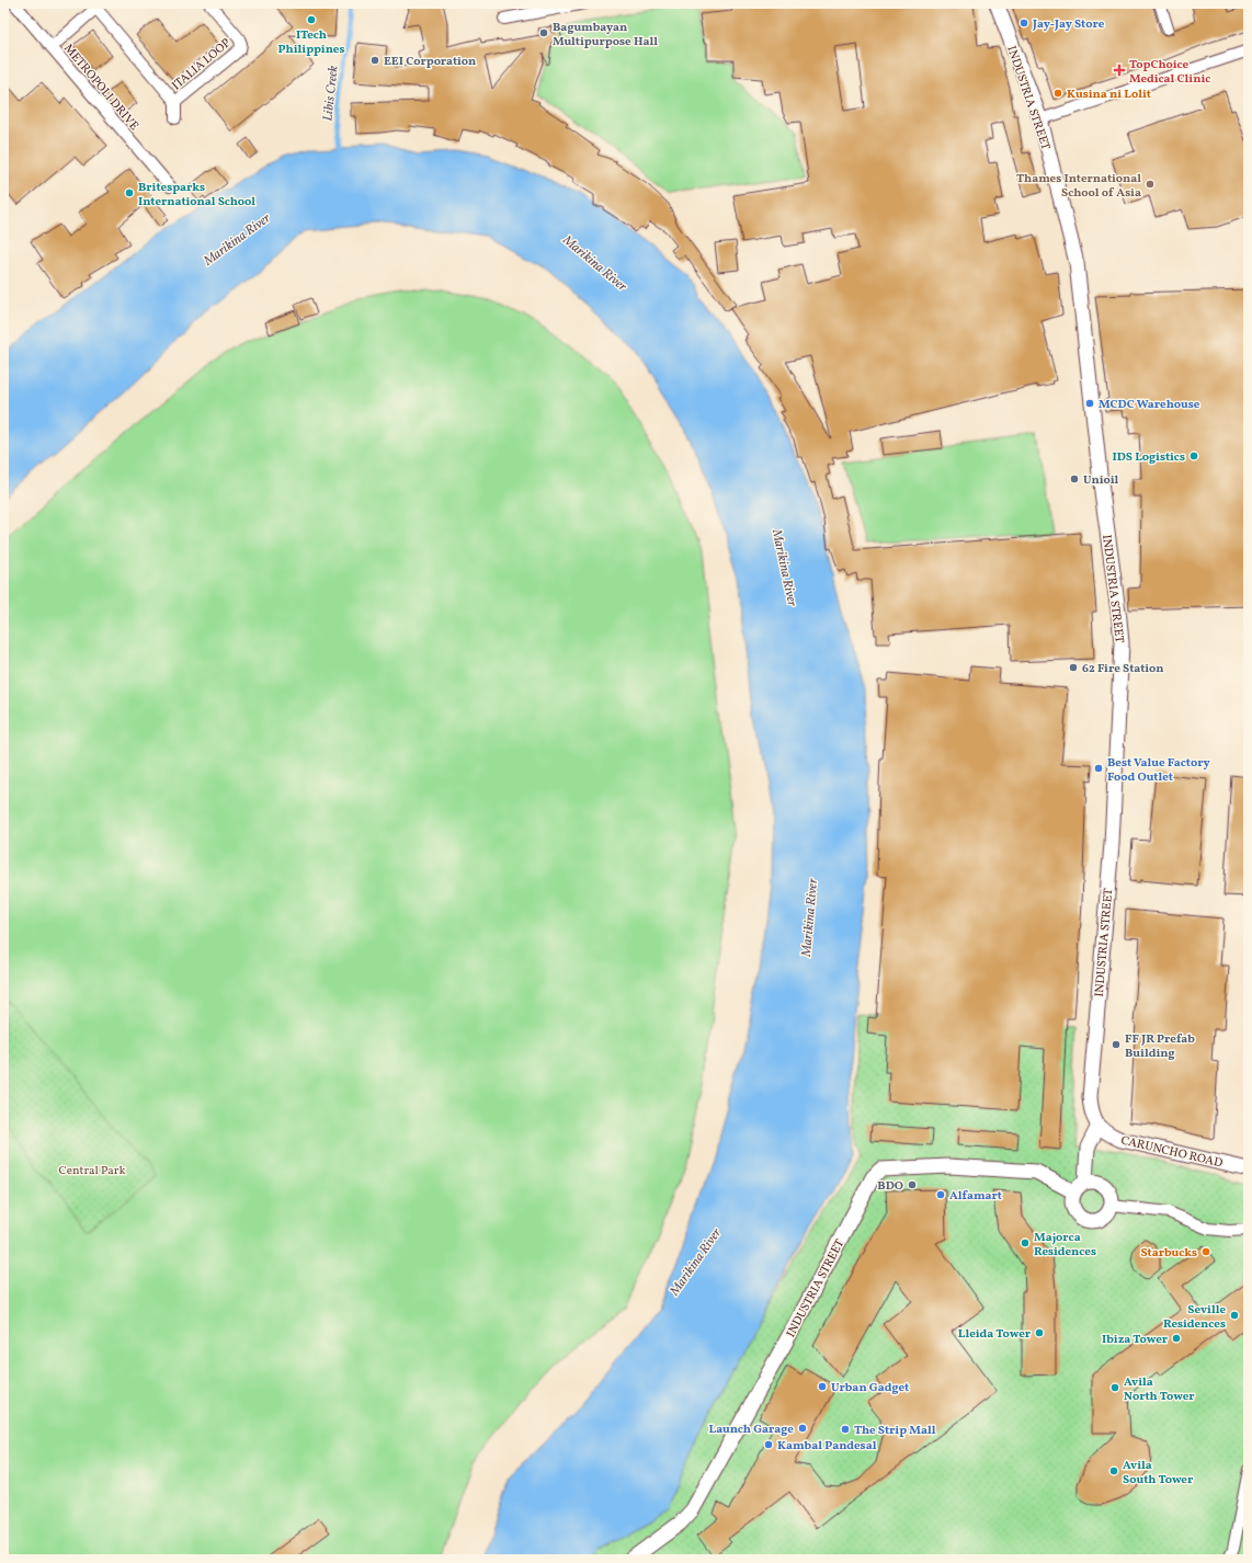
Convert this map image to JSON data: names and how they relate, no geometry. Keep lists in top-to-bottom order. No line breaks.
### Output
{"streets":{"street":["ITALIA LOOP","METROPOLI DRIVE","INDUSTRIA STREET","CARUNCHO ROAD"]},"crossings":[["ITALIA LOOP","METROPOLI DRIVE"],["INDUSTRIA STREET","CARUNCHO ROAD"]],"water":["Libis Creek","Marikina River"],"parks":["Central Park"],"places":{"other":["ITech Philippines","Jay-Jay Store","Bagumbayan Multipurpose Hall","EEI Corporation","Kusina ni Lolit","Thames International School of Asia","Britesparks International School","MCDC Warehouse","IDS Logistics","Unioil","62 Fire Station","Best Value Factory Food Outlet","FF JR Prefab Building","BDO","Alfamart","Majorca Residences","Starbucks","Seville Residences","Lleida Tower","Ibiza Tower","Urban Gadget","Avila North Tower","Launch Garage","The Strip Mall","Kambal Pandesal","Avila South Tower"],"health":["TopChoice Medical Clinic"]}}
